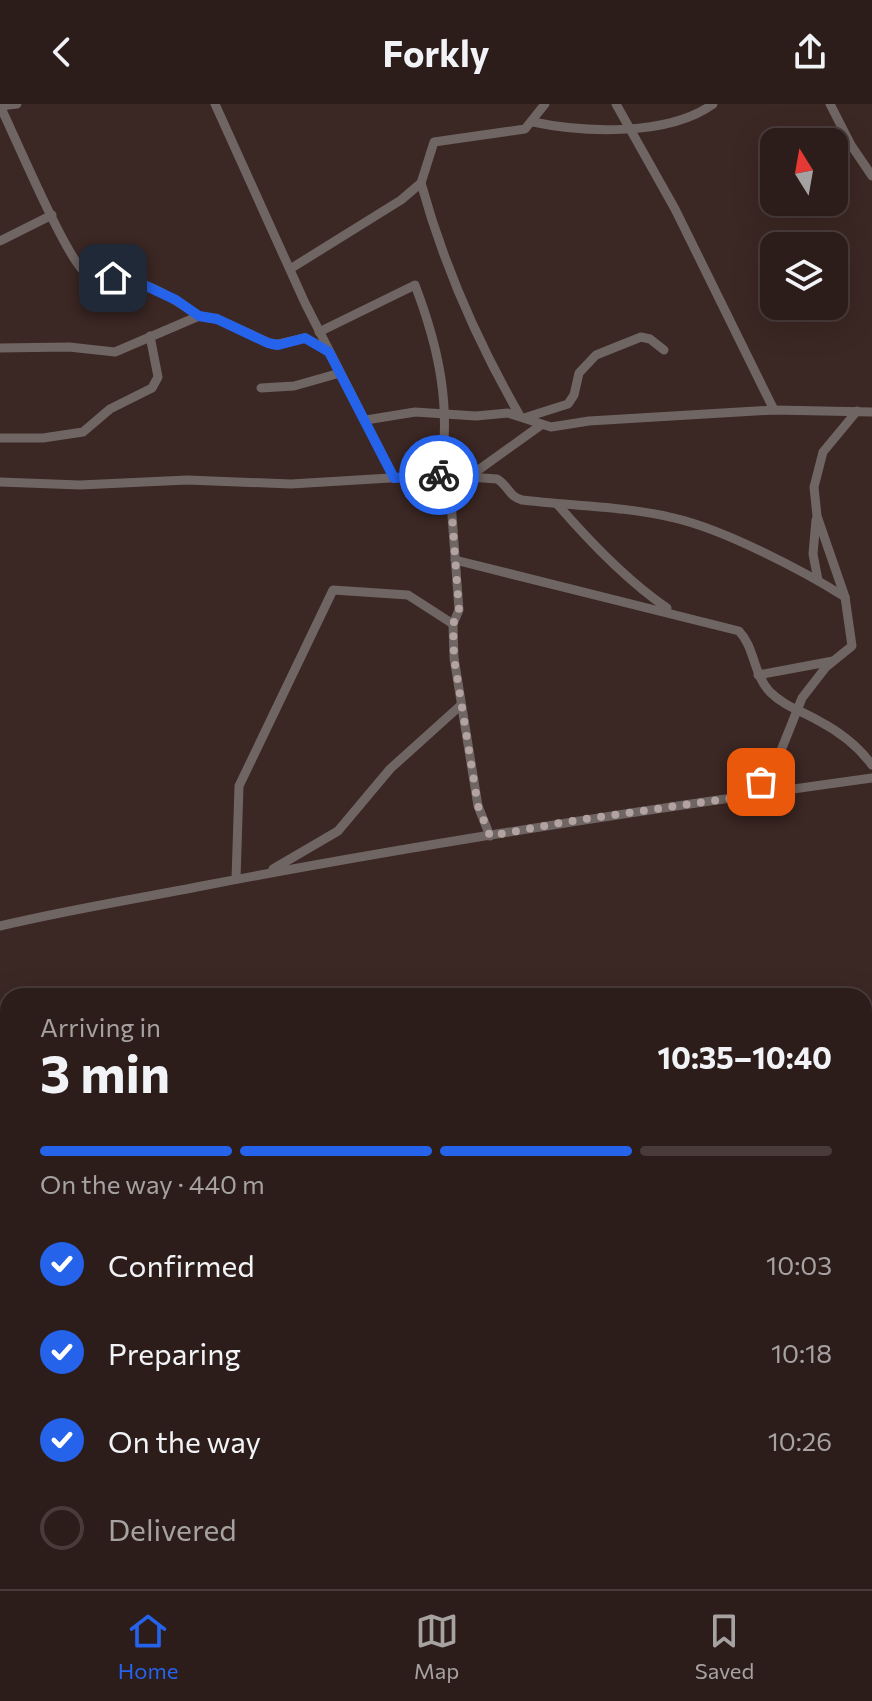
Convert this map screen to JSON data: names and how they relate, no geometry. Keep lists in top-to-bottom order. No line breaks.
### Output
{"north":"top","page":{"header":"Forkly","heading":["3 min","Arriving in","10:35–10:40"],"bar":"On the way · 440 m","list":[["Confirmed","10:03"],["Preparing","10:18"],["On the way","10:26"],"Delivered"],"tabs":["Home","Map","Saved"]}}
